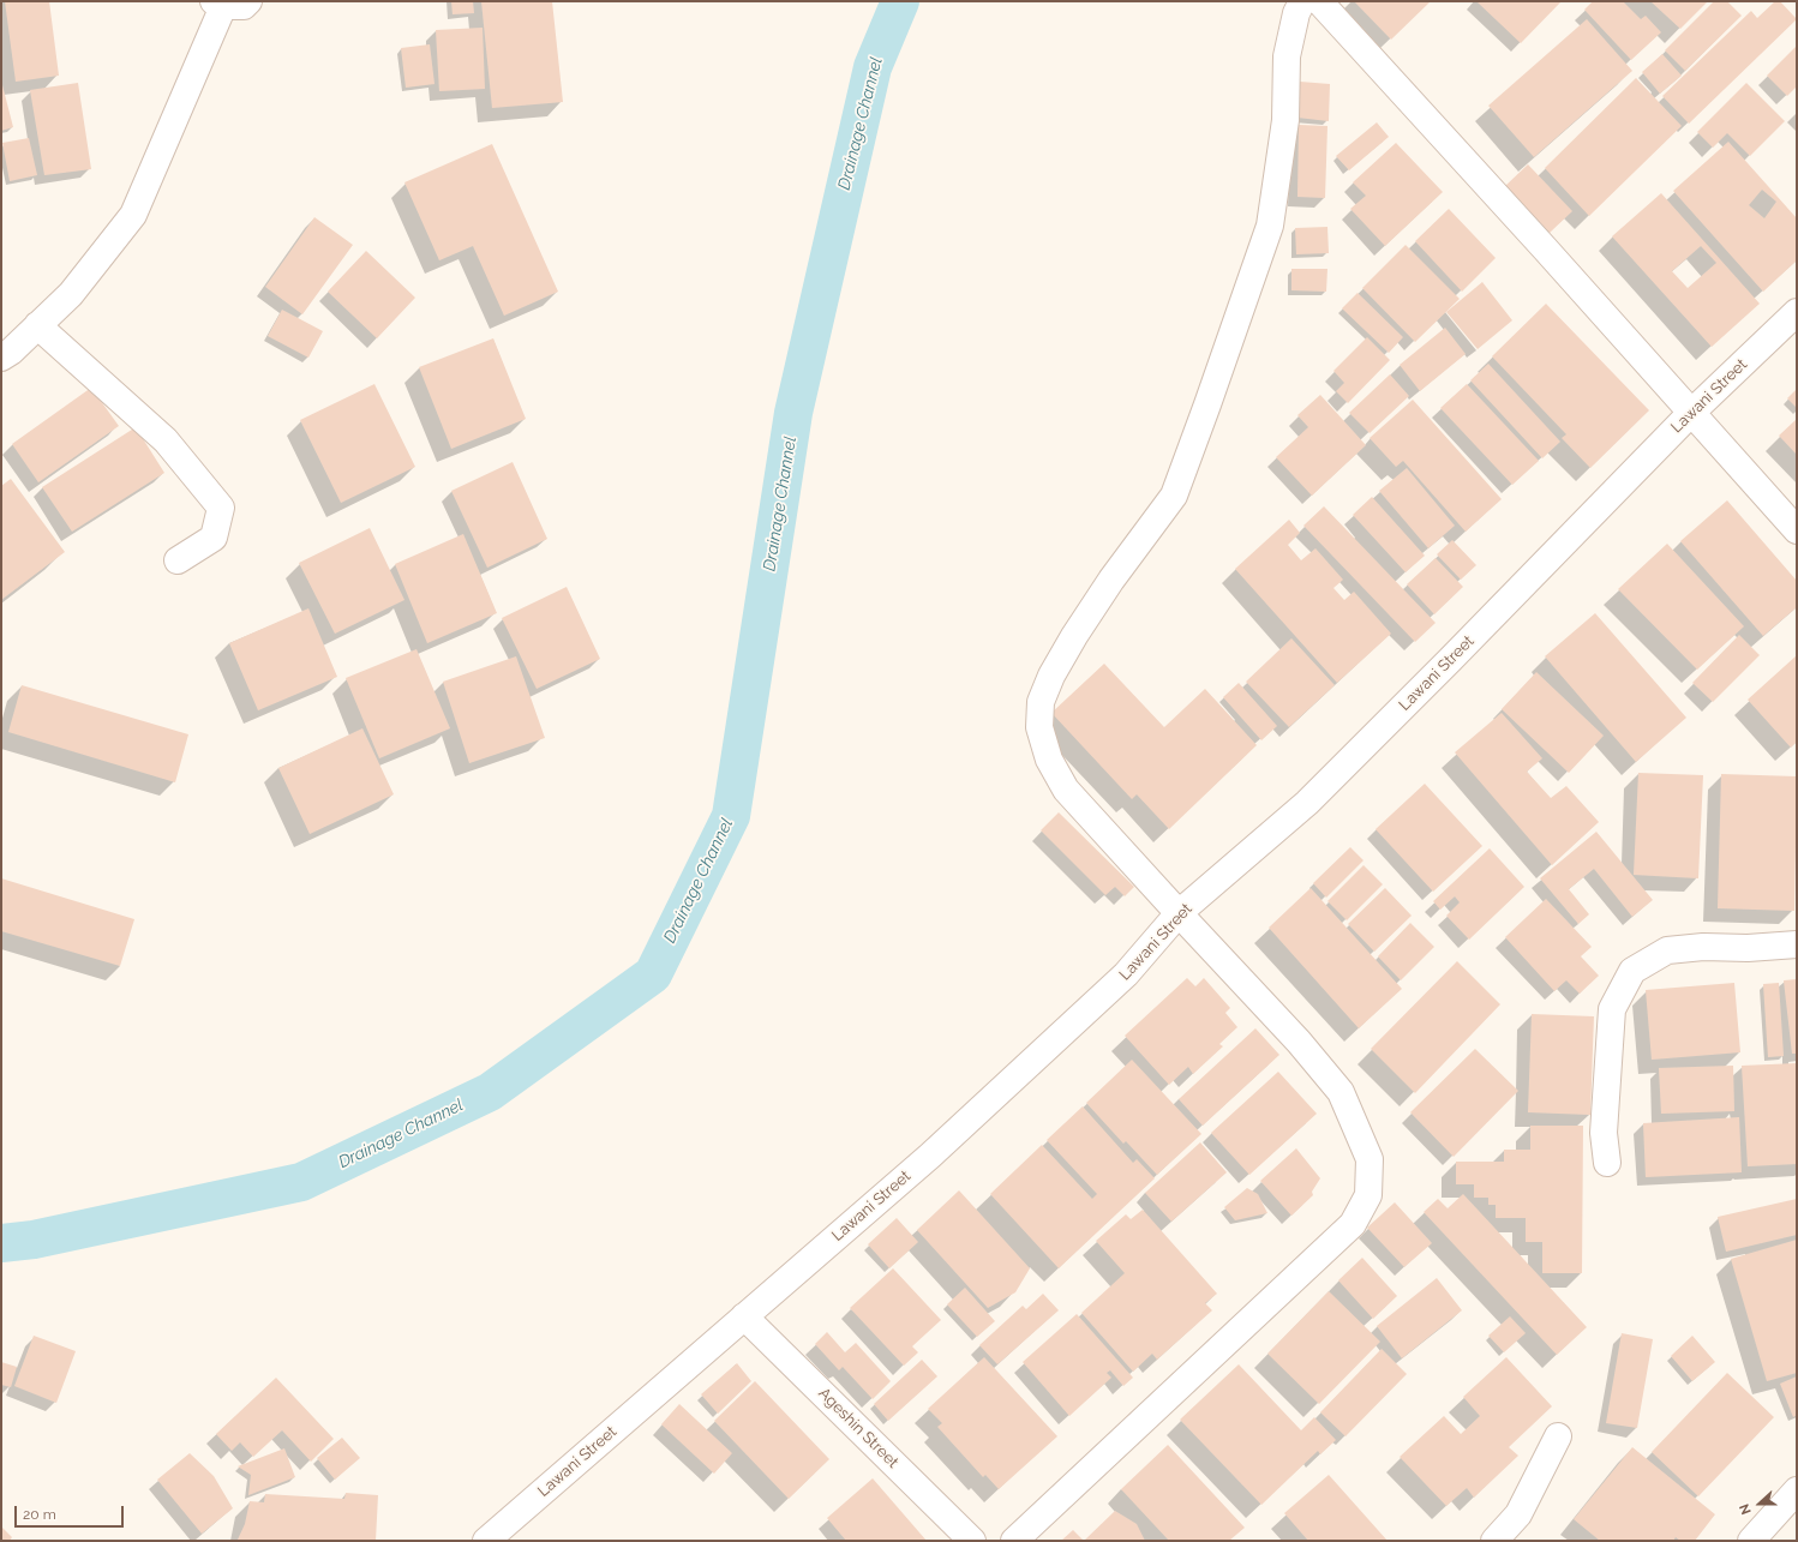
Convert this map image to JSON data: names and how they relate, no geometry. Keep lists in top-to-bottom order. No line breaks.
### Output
{"streets":{"street":["Lawani Street","Ageshin Street"]},"crossings":[["Lawani Street","Ageshin Street"]],"water":["Drainage Channel"],"scale_bar":"20 m","north":"left"}
